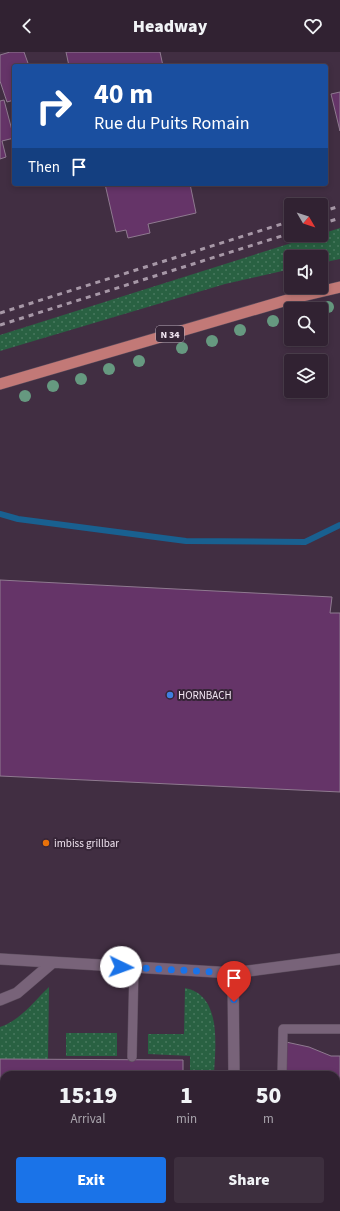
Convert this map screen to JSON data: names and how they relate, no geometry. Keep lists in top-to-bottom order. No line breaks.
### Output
{"streets":{"main road":["N 34"]},"places":["HORNBACH","imbiss grillbar"],"north":"bottom right","page":{"header":"Headway","turn":["40 m","Rue du Puits Romain"],"then":"Then","eta":["15:19","Arrival","1","min","50","m"],"buttons":["Exit","Share"]}}
